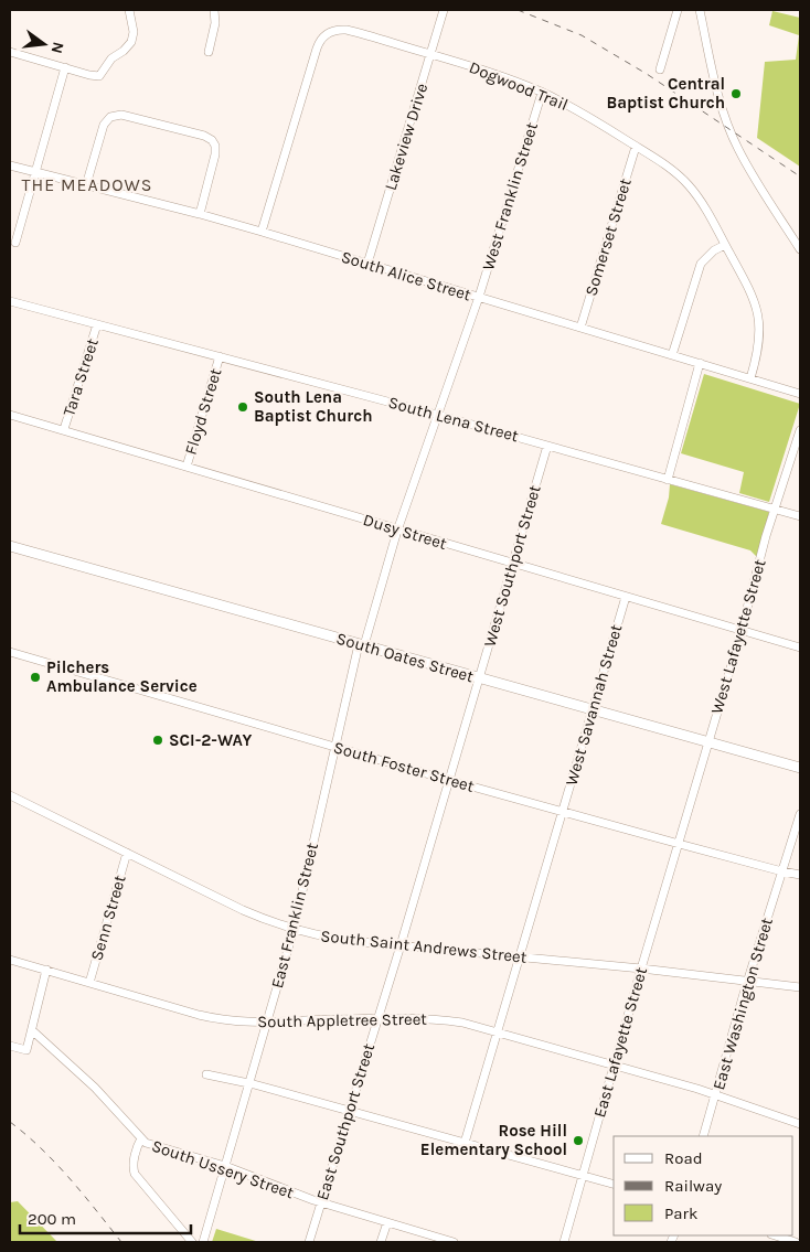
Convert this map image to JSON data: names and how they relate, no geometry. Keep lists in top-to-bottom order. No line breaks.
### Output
{"streets":{"main road":["South Oates Street"],"street":["Dogwood Trail","Lakeview Drive","West Franklin Street","Somerset Street","South Alice Street","Tara Street","Floyd Street","South Lena Street","Dusy Street","West Southport Street","West Lafayette Street","West Savannah Street","South Foster Street","East Franklin Street","Senn Street","South Saint Andrews Street","East Washington Street","South Appletree Street","East Lafayette Street","East Southport Street","South Ussery Street"]},"crossings":[["Dogwood Trail","Lakeview Drive"],["Dogwood Trail","West Franklin Street"],["Dogwood Trail","Somerset Street"],["Dogwood Trail","South Alice Street"],["Lakeview Drive","South Alice Street"],["West Franklin Street","South Alice Street"],["West Franklin Street","South Lena Street"],["West Franklin Street","Dusy Street"],["West Franklin Street","South Oates Street"],["West Franklin Street","South Foster Street"],["West Franklin Street","East Franklin Street"],["Somerset Street","South Alice Street"],["Tara Street","South Lena Street"],["Tara Street","Dusy Street"],["Floyd Street","South Lena Street"],["Floyd Street","Dusy Street"],["South Lena Street","West Southport Street"],["South Lena Street","West Lafayette Street"],["Dusy Street","West Southport Street"],["Dusy Street","West Lafayette Street"],["Dusy Street","West Savannah Street"],["West Southport Street","South Oates Street"],["West Southport Street","South Foster Street"],["West Southport Street","East Southport Street"],["West Lafayette Street","South Oates Street"],["West Lafayette Street","South Foster Street"],["West Lafayette Street","East Lafayette Street"],["South Oates Street","West Savannah Street"],["West Savannah Street","South Foster Street"],["West Savannah Street","South Saint Andrews Street"],["West Savannah Street","South Appletree Street"],["South Foster Street","East Franklin Street"],["South Foster Street","East Washington Street"],["South Foster Street","East Lafayette Street"],["South Foster Street","East Southport Street"],["East Franklin Street","South Saint Andrews Street"],["East Franklin Street","South Appletree Street"],["East Franklin Street","South Ussery Street"],["Senn Street","South Saint Andrews Street"],["Senn Street","South Appletree Street"],["South Saint Andrews Street","East Washington Street"],["South Saint Andrews Street","East Lafayette Street"],["South Saint Andrews Street","East Southport Street"],["East Washington Street","South Appletree Street"],["South Appletree Street","East Lafayette Street"],["South Appletree Street","East Southport Street"],["East Southport Street","South Ussery Street"]],"districts":["THE MEADOWS"],"places":["Central Baptist Church","South Lena Baptist Church","Pilchers Ambulance Service","SCI-2-WAY","Rose Hill Elementary School"],"legend":["Road","Railway","Park"],"scale_bar":"200 m","north":"right"}
